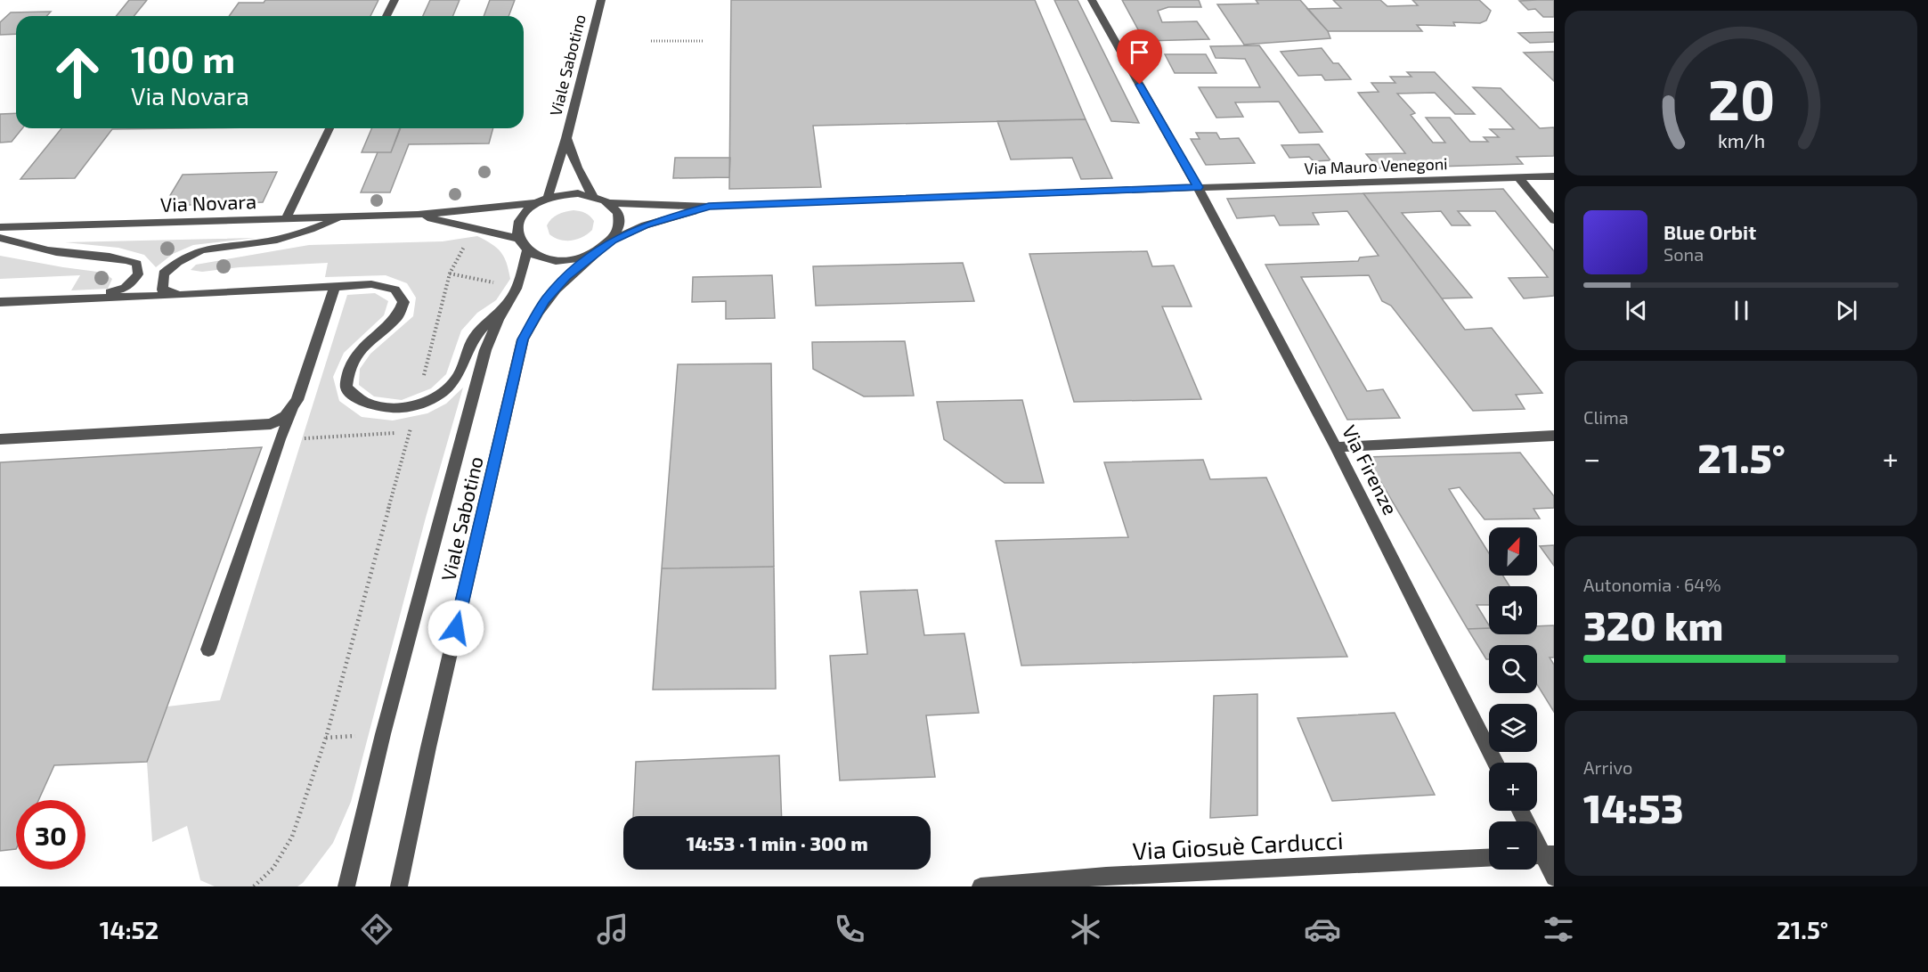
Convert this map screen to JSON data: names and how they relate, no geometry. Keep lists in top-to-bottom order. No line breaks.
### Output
{"streets":{"street":["Viale Sabotino","Via Mauro Venegoni","Via Novara","Via Firenze","Via Giosuè Carducci"]},"crossings":[["Viale Sabotino","Via Novara"],["Via Mauro Venegoni","Via Firenze"]],"north":"top right","page":{"turn":["100 m","Via Novara"],"song":["Blue Orbit","Sona"],"tile":["Clima",["Autonomia · 64%","320 km"],["Arrivo","14:53"]],"heat":["−","21.5°","+"],"map_buttons":["+","−"],"limit":"30","trip":"14:53 · 1 min · 300 m","tabs":["14:52","21.5°"],"gauge":["20","km/h"]}}
